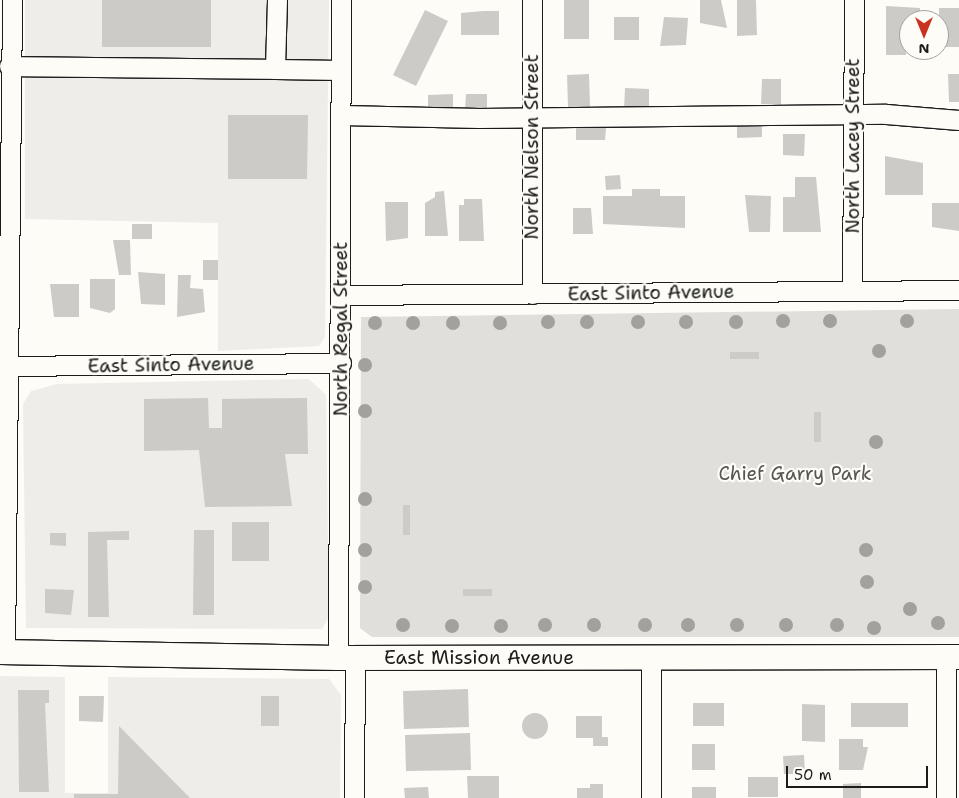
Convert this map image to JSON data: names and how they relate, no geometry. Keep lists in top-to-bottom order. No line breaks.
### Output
{"streets":{"main road":["East Mission Avenue"],"street":["North Lacey Street","North Nelson Street","East Sinto Avenue","North Regal Street"]},"crossings":[["North Lacey Street","East Sinto Avenue"],["North Nelson Street","East Sinto Avenue"],["East Sinto Avenue","North Regal Street"],["North Regal Street","East Mission Avenue"]],"parks":["Chief Garry Park"],"scale_bar":"50 m","north":"bottom"}
